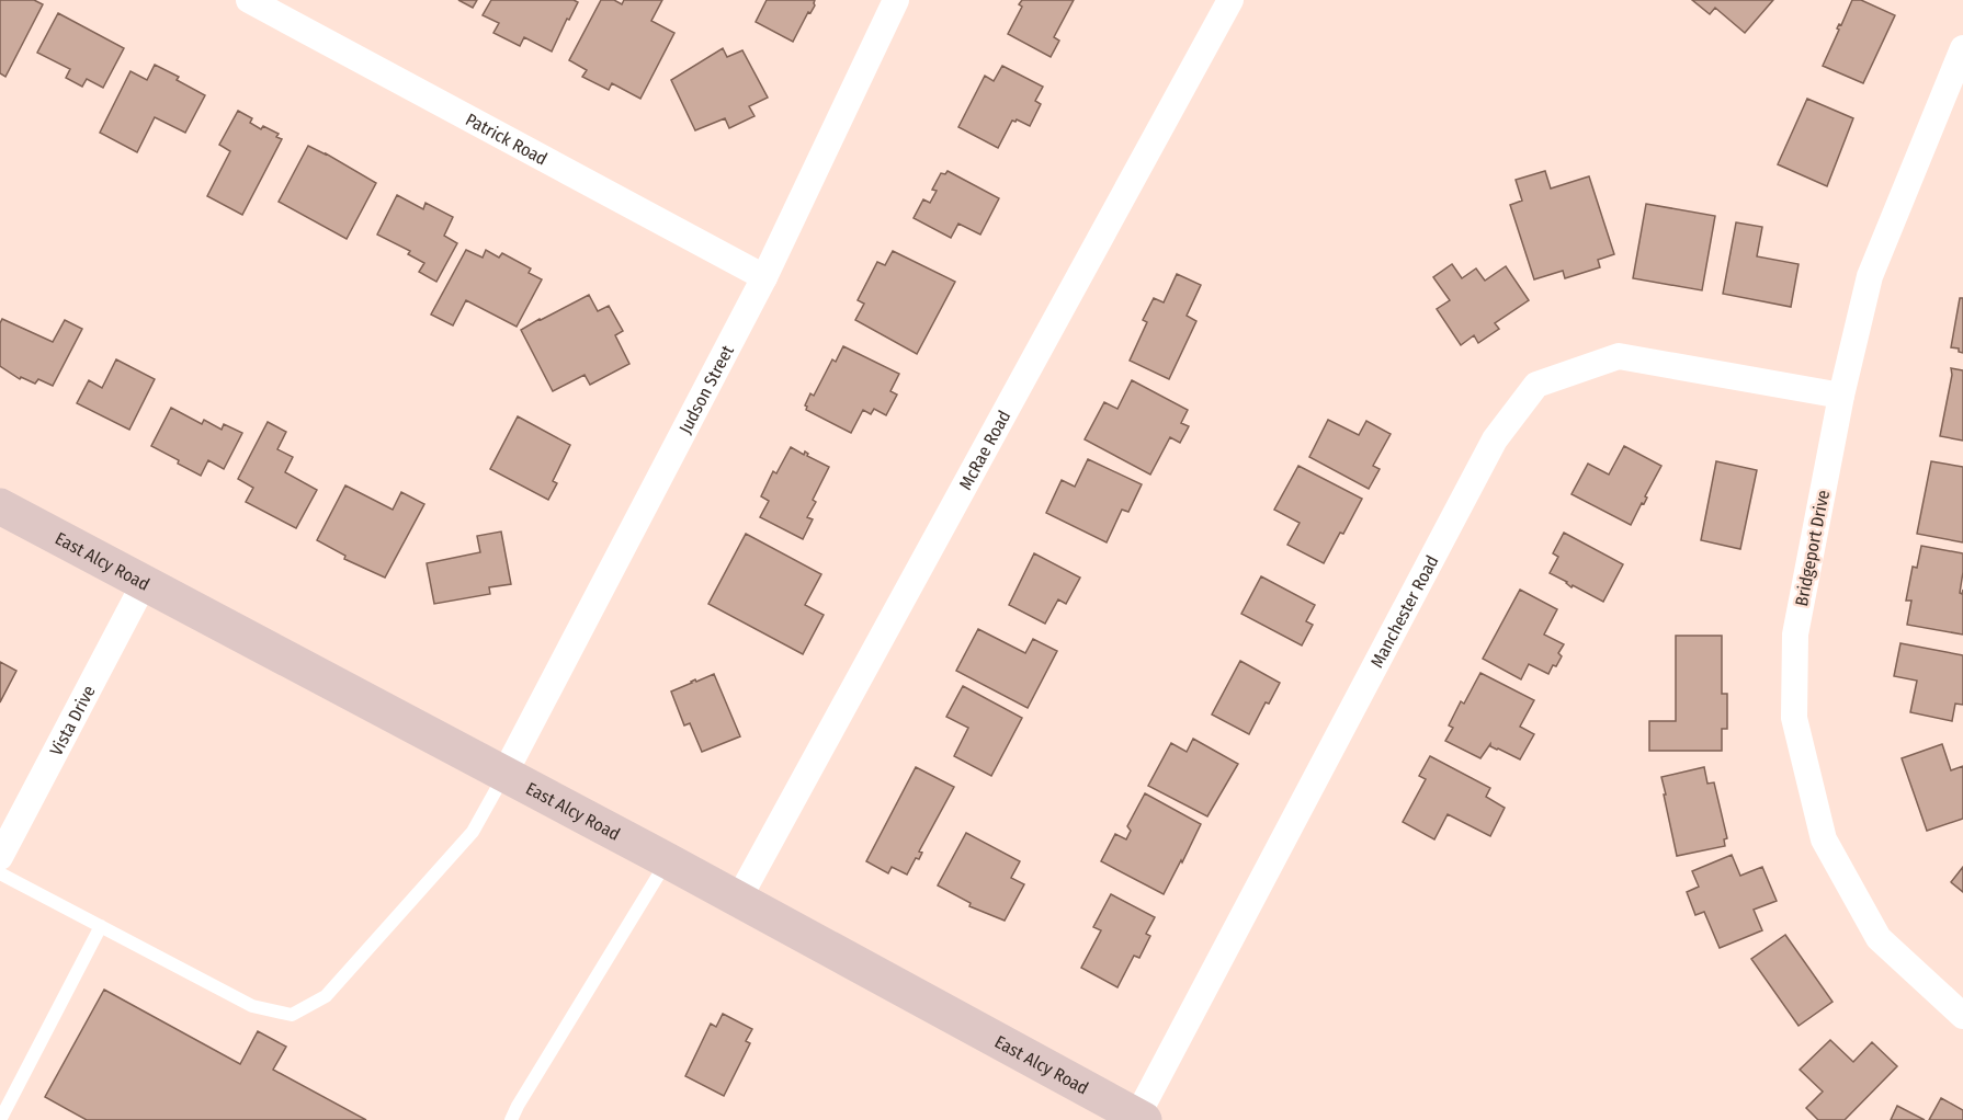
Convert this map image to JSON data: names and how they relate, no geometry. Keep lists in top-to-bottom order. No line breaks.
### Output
{"streets":{"street":["Patrick Road","Judson Street","McRae Road","Bridgeport Drive","East Alcy Road","Manchester Road","Vista Drive"]},"crossings":[["Patrick Road","Judson Street"],["Judson Street","East Alcy Road"],["McRae Road","East Alcy Road"],["Bridgeport Drive","Manchester Road"],["East Alcy Road","Manchester Road"],["East Alcy Road","Vista Drive"]]}
